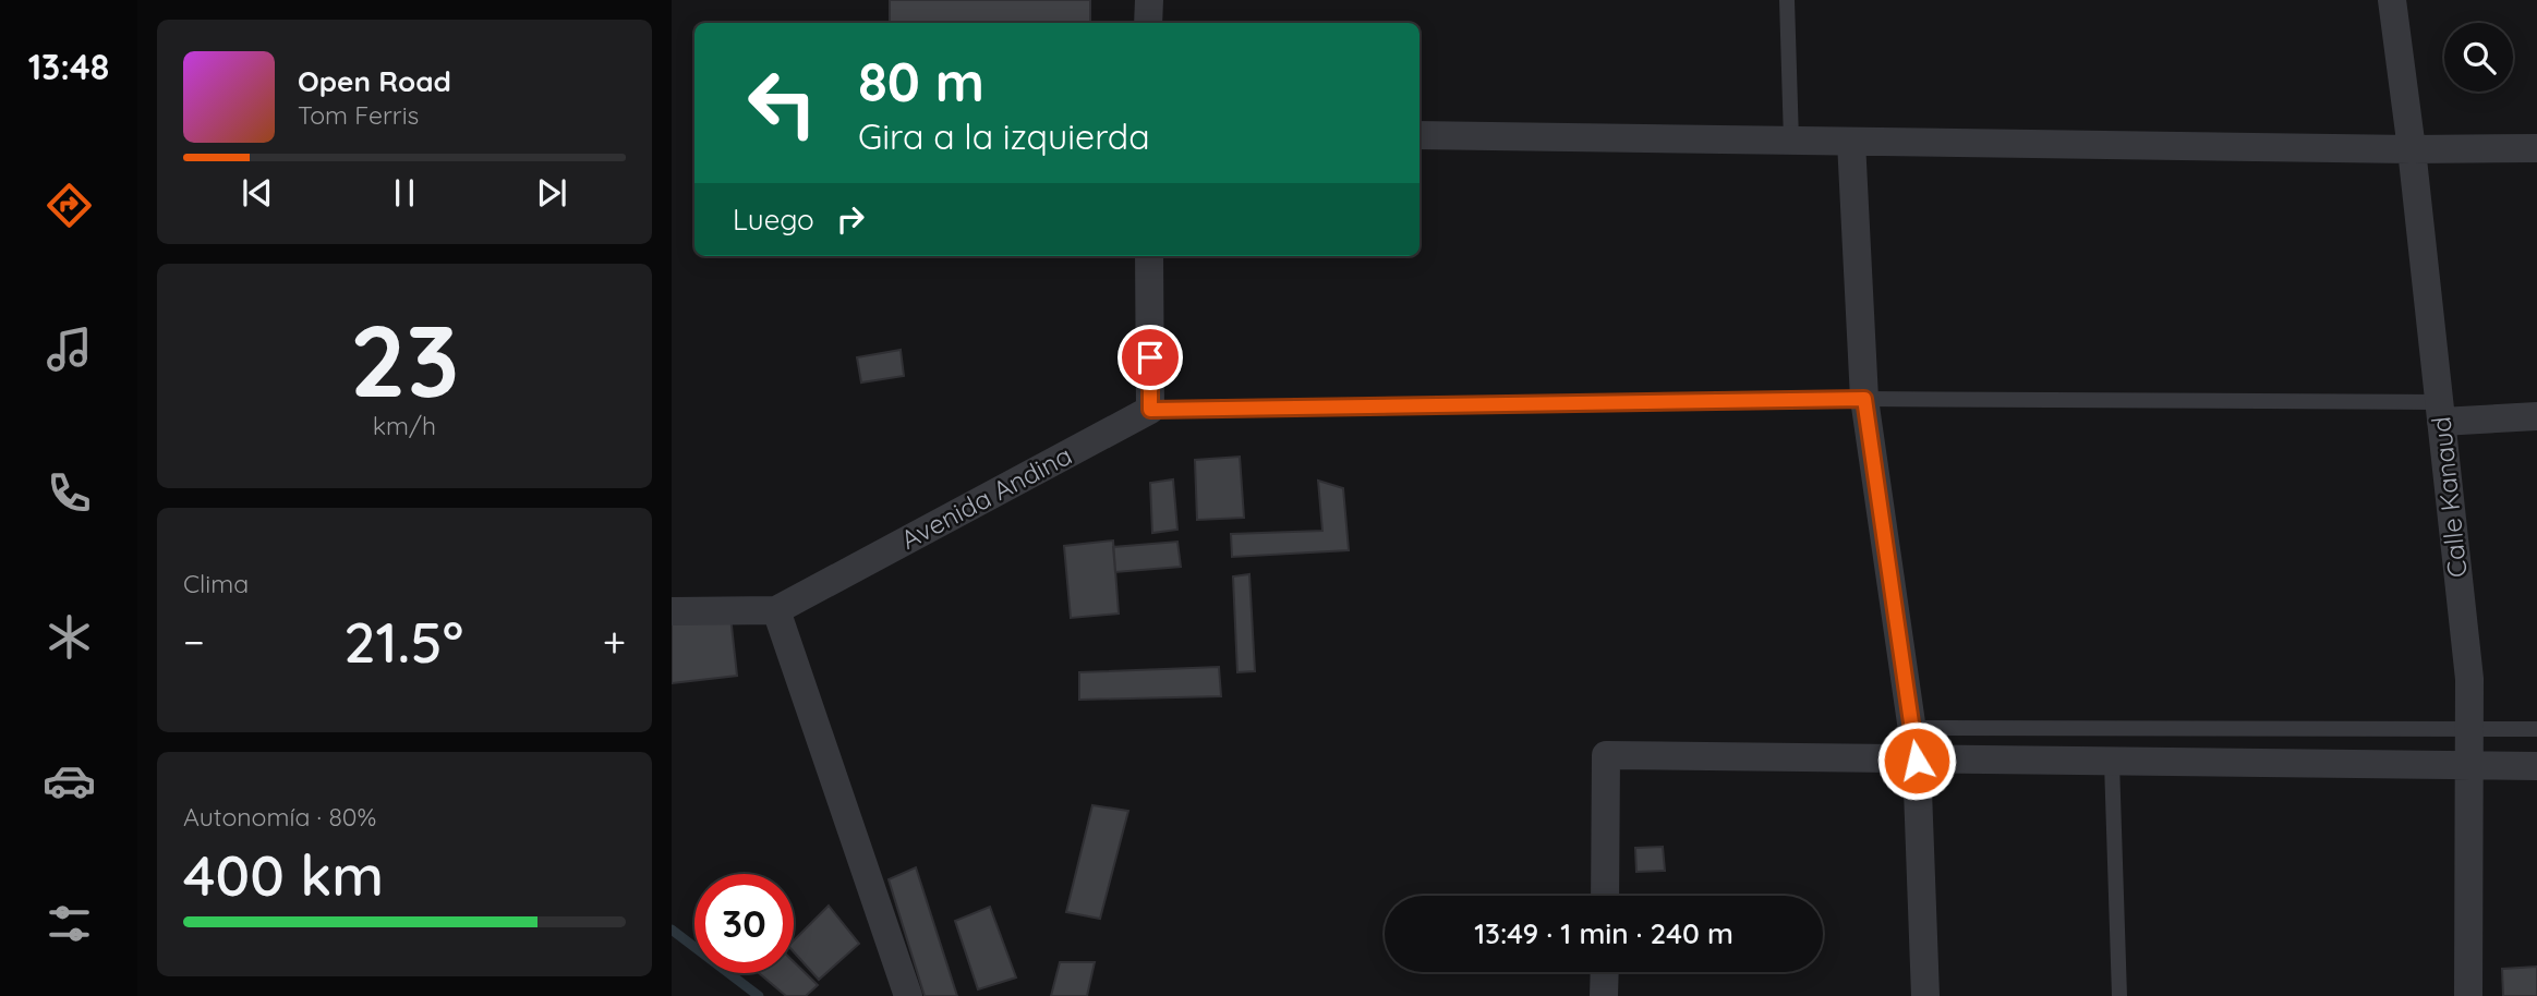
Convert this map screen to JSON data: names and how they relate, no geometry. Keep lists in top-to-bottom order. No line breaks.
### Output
{"streets":{"street":["Calle Kanaud","Avenida Andina"]},"page":{"tabs":"13:48","turn":["80 m","Gira a la izquierda"],"song":["Open Road","Tom Ferris"],"then":"Luego","tile":[["23","km/h"],"Clima",["Autonomía · 80%","400 km"]],"heat":["−","21.5°","+"],"limit":"30","trip":"13:49 · 1 min · 240 m"}}
